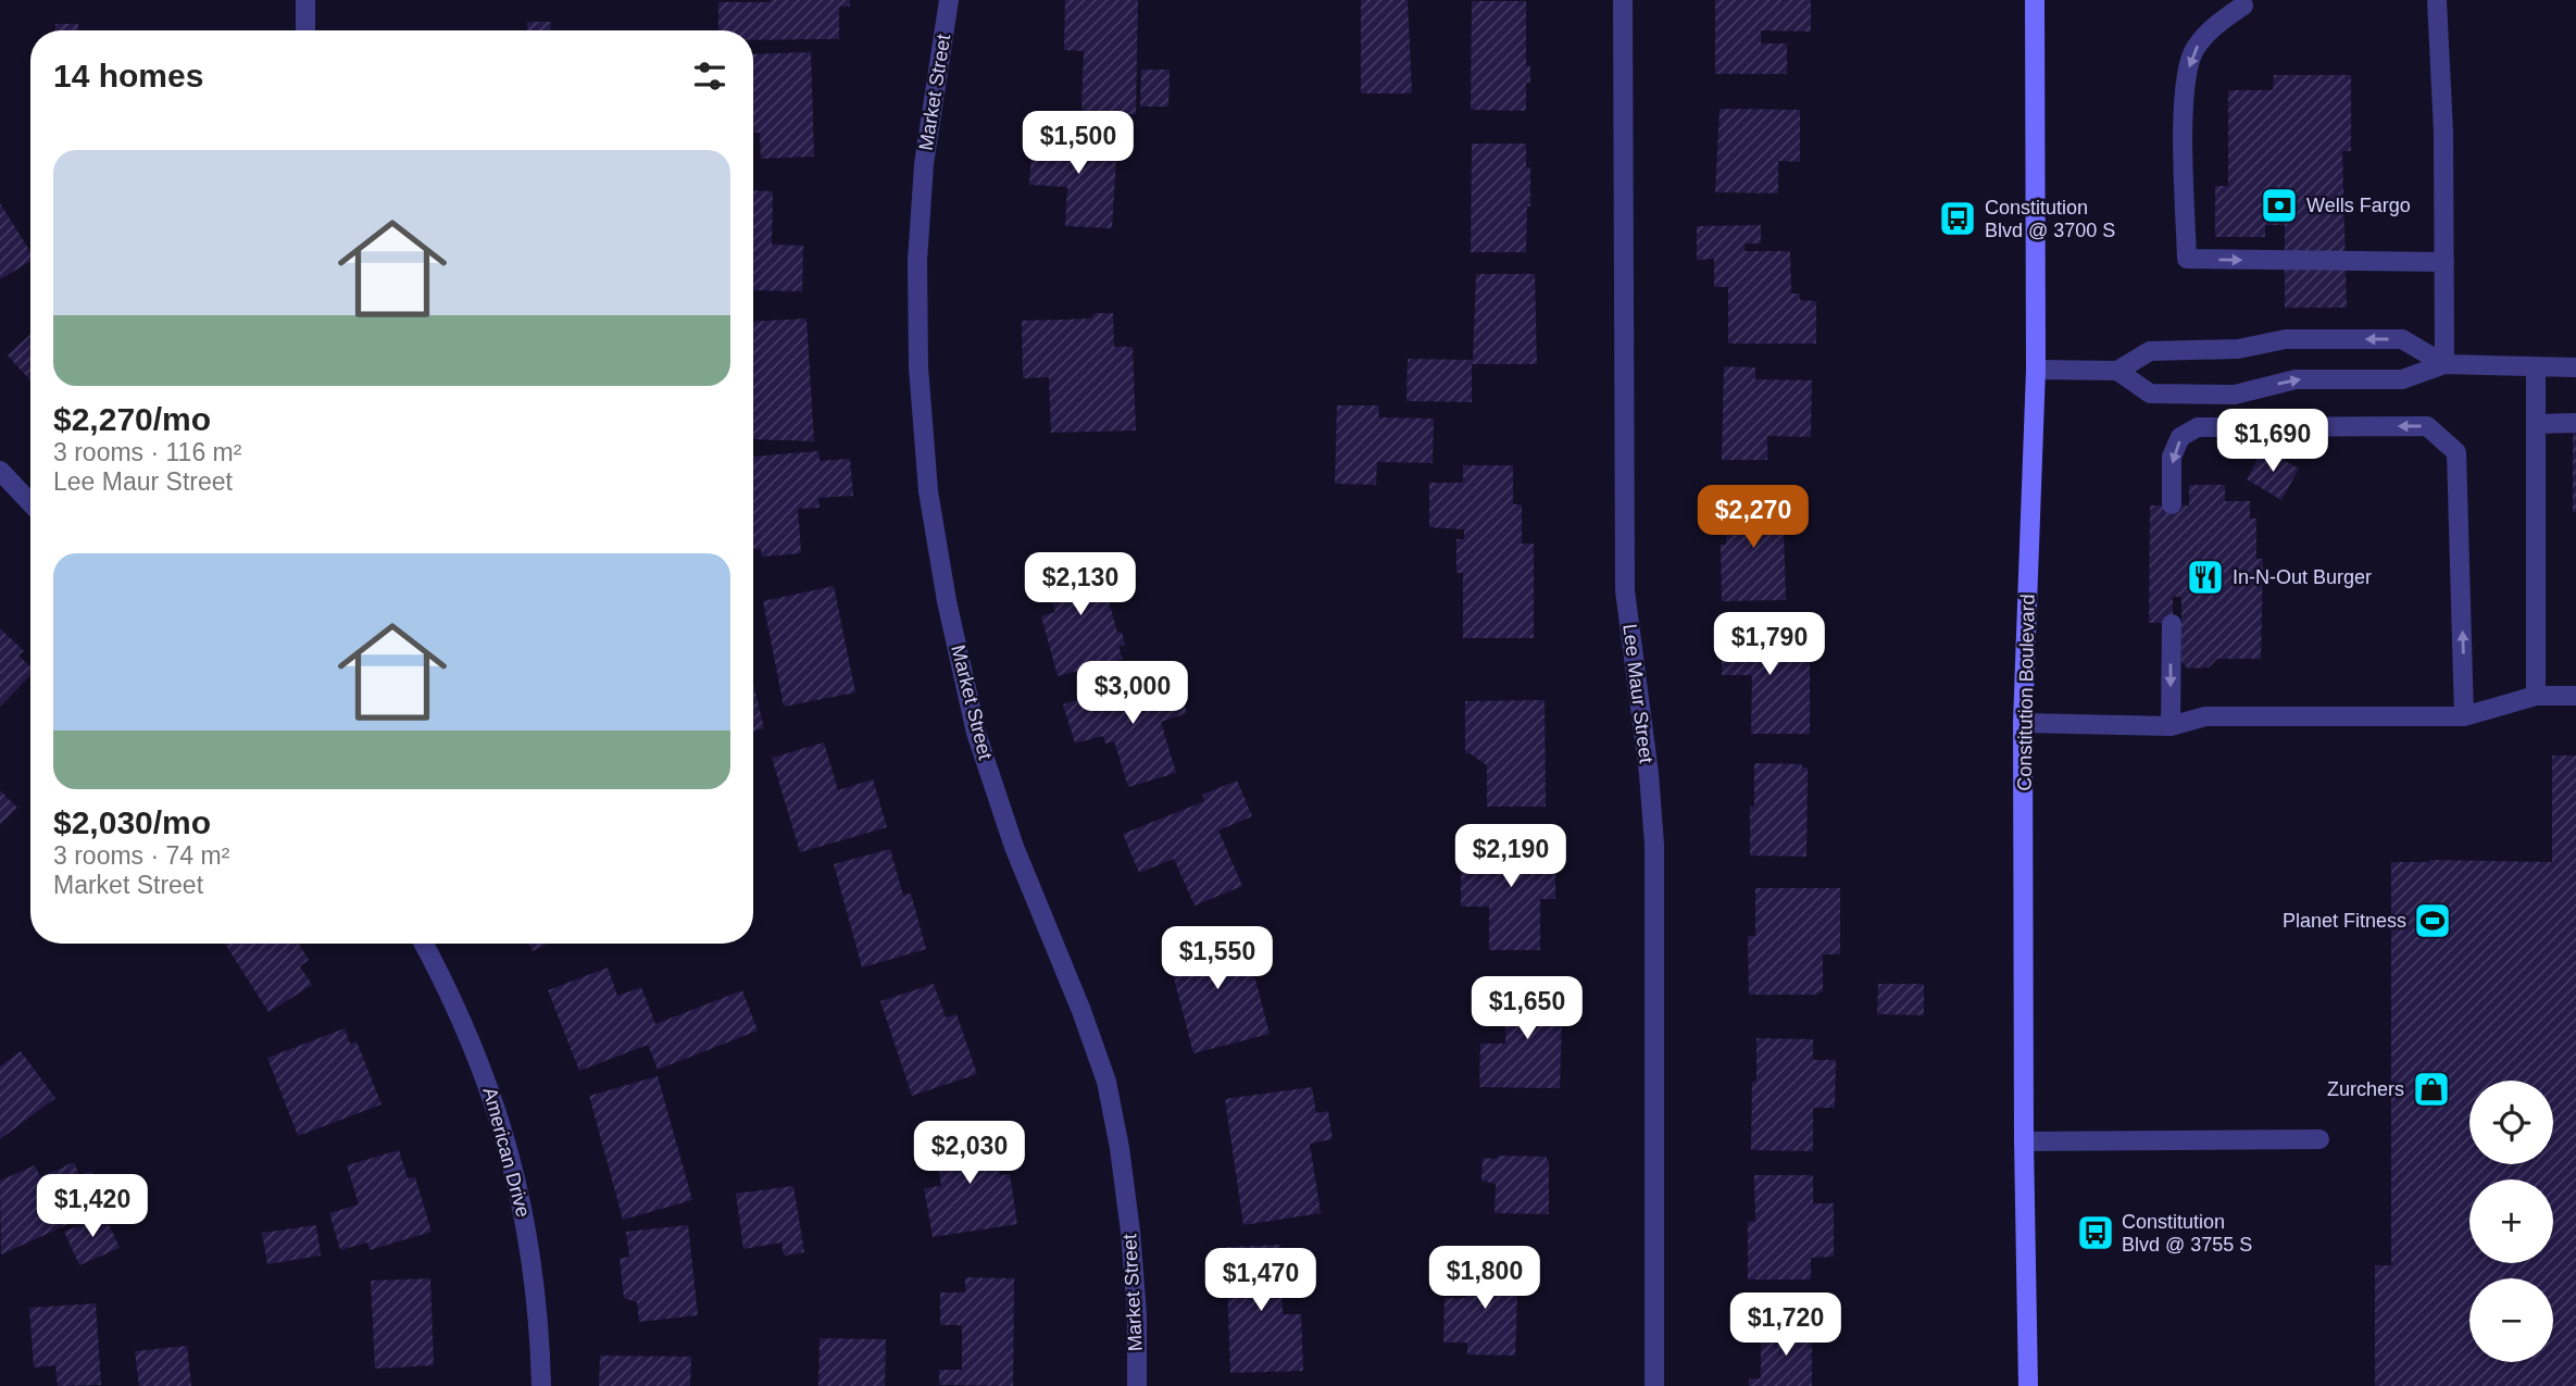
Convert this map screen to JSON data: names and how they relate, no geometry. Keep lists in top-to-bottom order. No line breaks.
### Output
{"streets":{"main road":["Constitution Boulevard"],"street":["Market Street","Lee Maur Street","American Drive"]},"places":{"bank":["Wells Fargo"],"bus stop":["Constitution Blvd @ 3700 S","Constitution Blvd @ 3755 S"],"restaurant":["In-N-Out Burger"],"sports":["Planet Fitness"],"shop":["Zurchers"]},"page":{"heading":"14 homes","price":["$1,500","$1,690","$2,270","$2,130","$1,790","$3,000","$2,190","$1,550","$1,650","$2,030","$1,420","$1,800","$1,470","$1,720"],"list":[{"name":"$2,270/mo","note":"3 rooms · 116 m² · Lee Maur Street"},{"name":"$2,030/mo","note":"3 rooms · 74 m² · Market Street"}],"map_buttons":["+","−"]}}
